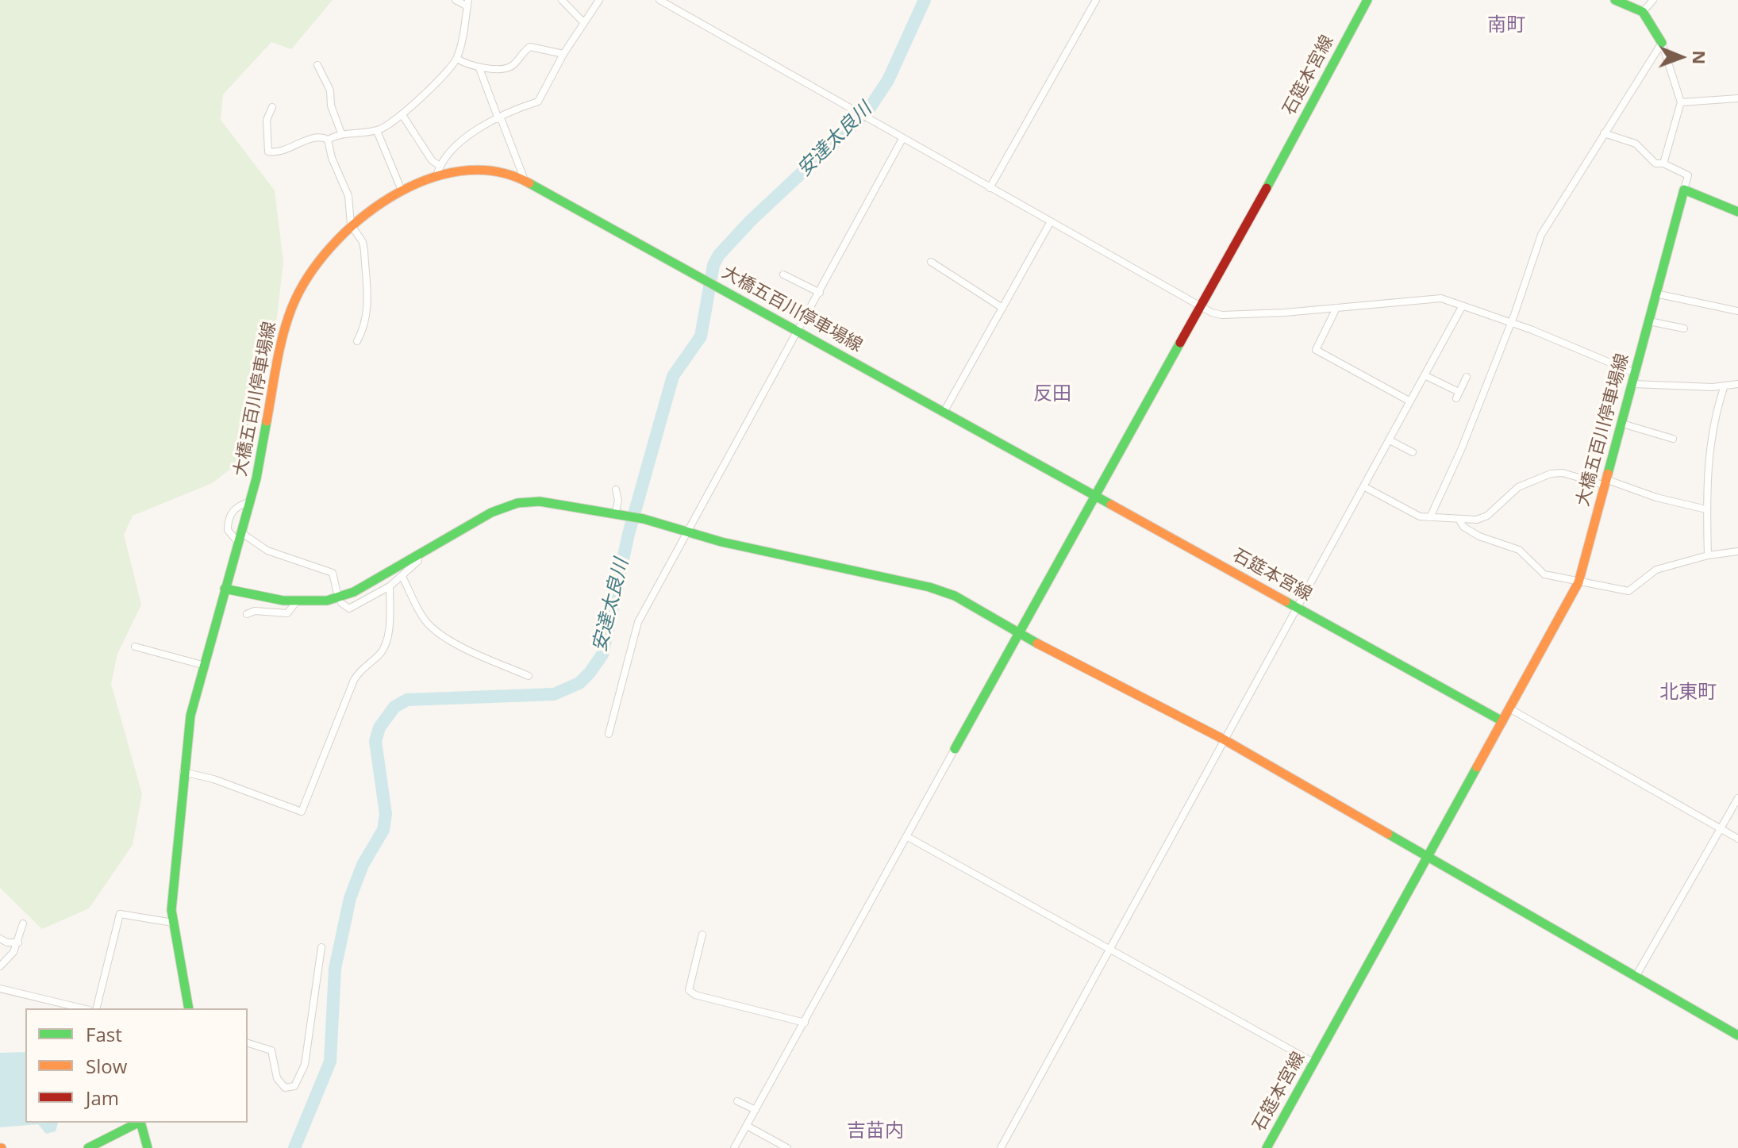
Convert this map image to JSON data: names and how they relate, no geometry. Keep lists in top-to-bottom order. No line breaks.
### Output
{"streets":{"main road":["石筵本宮線","大橋五百川停車場線"]},"crossings":[["石筵本宮線","大橋五百川停車場線"]],"districts":["南町","反田","北東町","吉苗内"],"water":["安達太良川"],"legend":["Fast","Slow","Jam"],"north":"right"}
